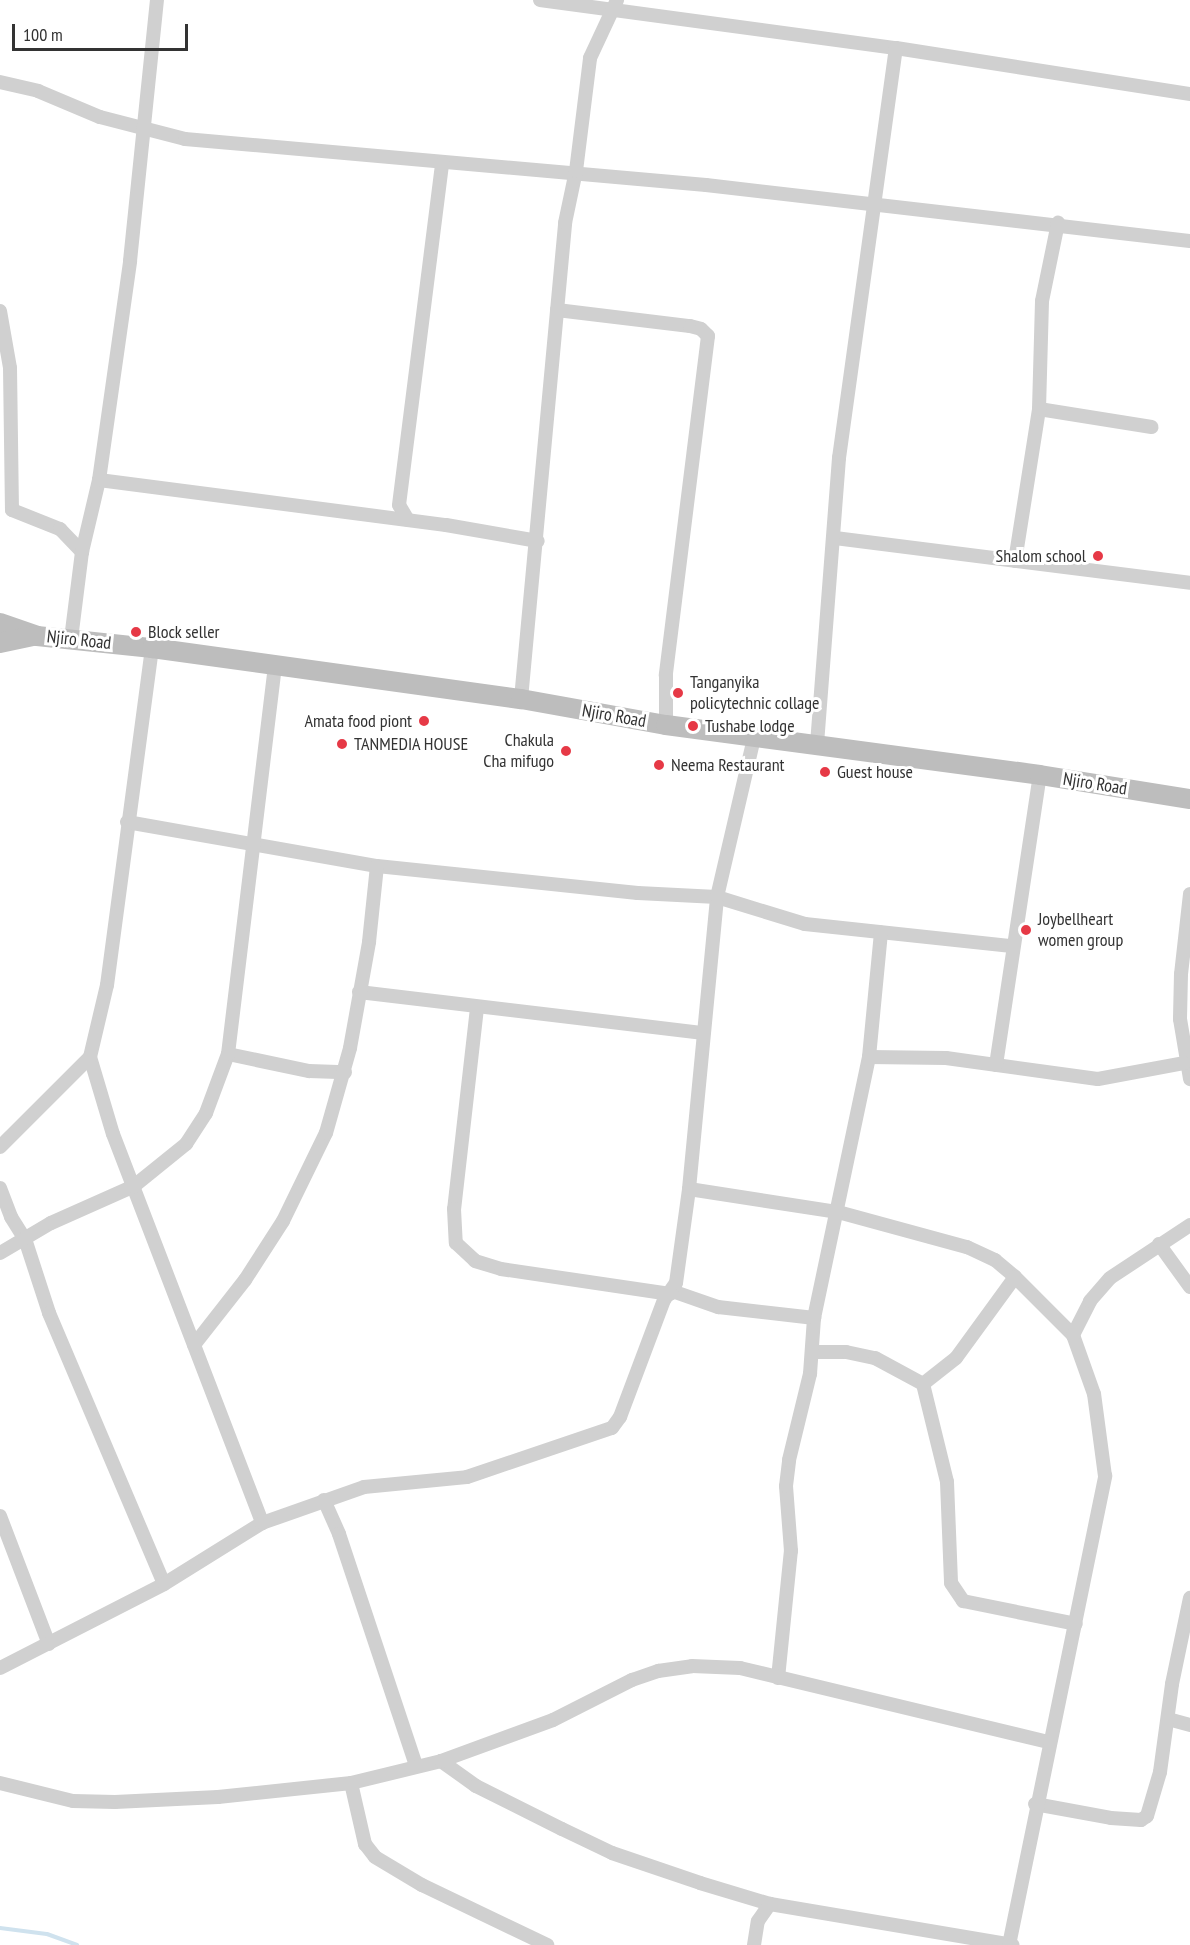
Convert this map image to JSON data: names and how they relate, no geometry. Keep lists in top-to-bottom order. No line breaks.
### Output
{"streets":{"street":["Njiro Road"]},"places":["Shalom school","Block seller","Tanganyika policytechnic collage","Amata food piont","Tushabe lodge","TANMEDIA HOUSE","Chakula Cha mifugo","Neema Restaurant","Guest house","Joybellheart women group"],"scale_bar":"100 m"}
